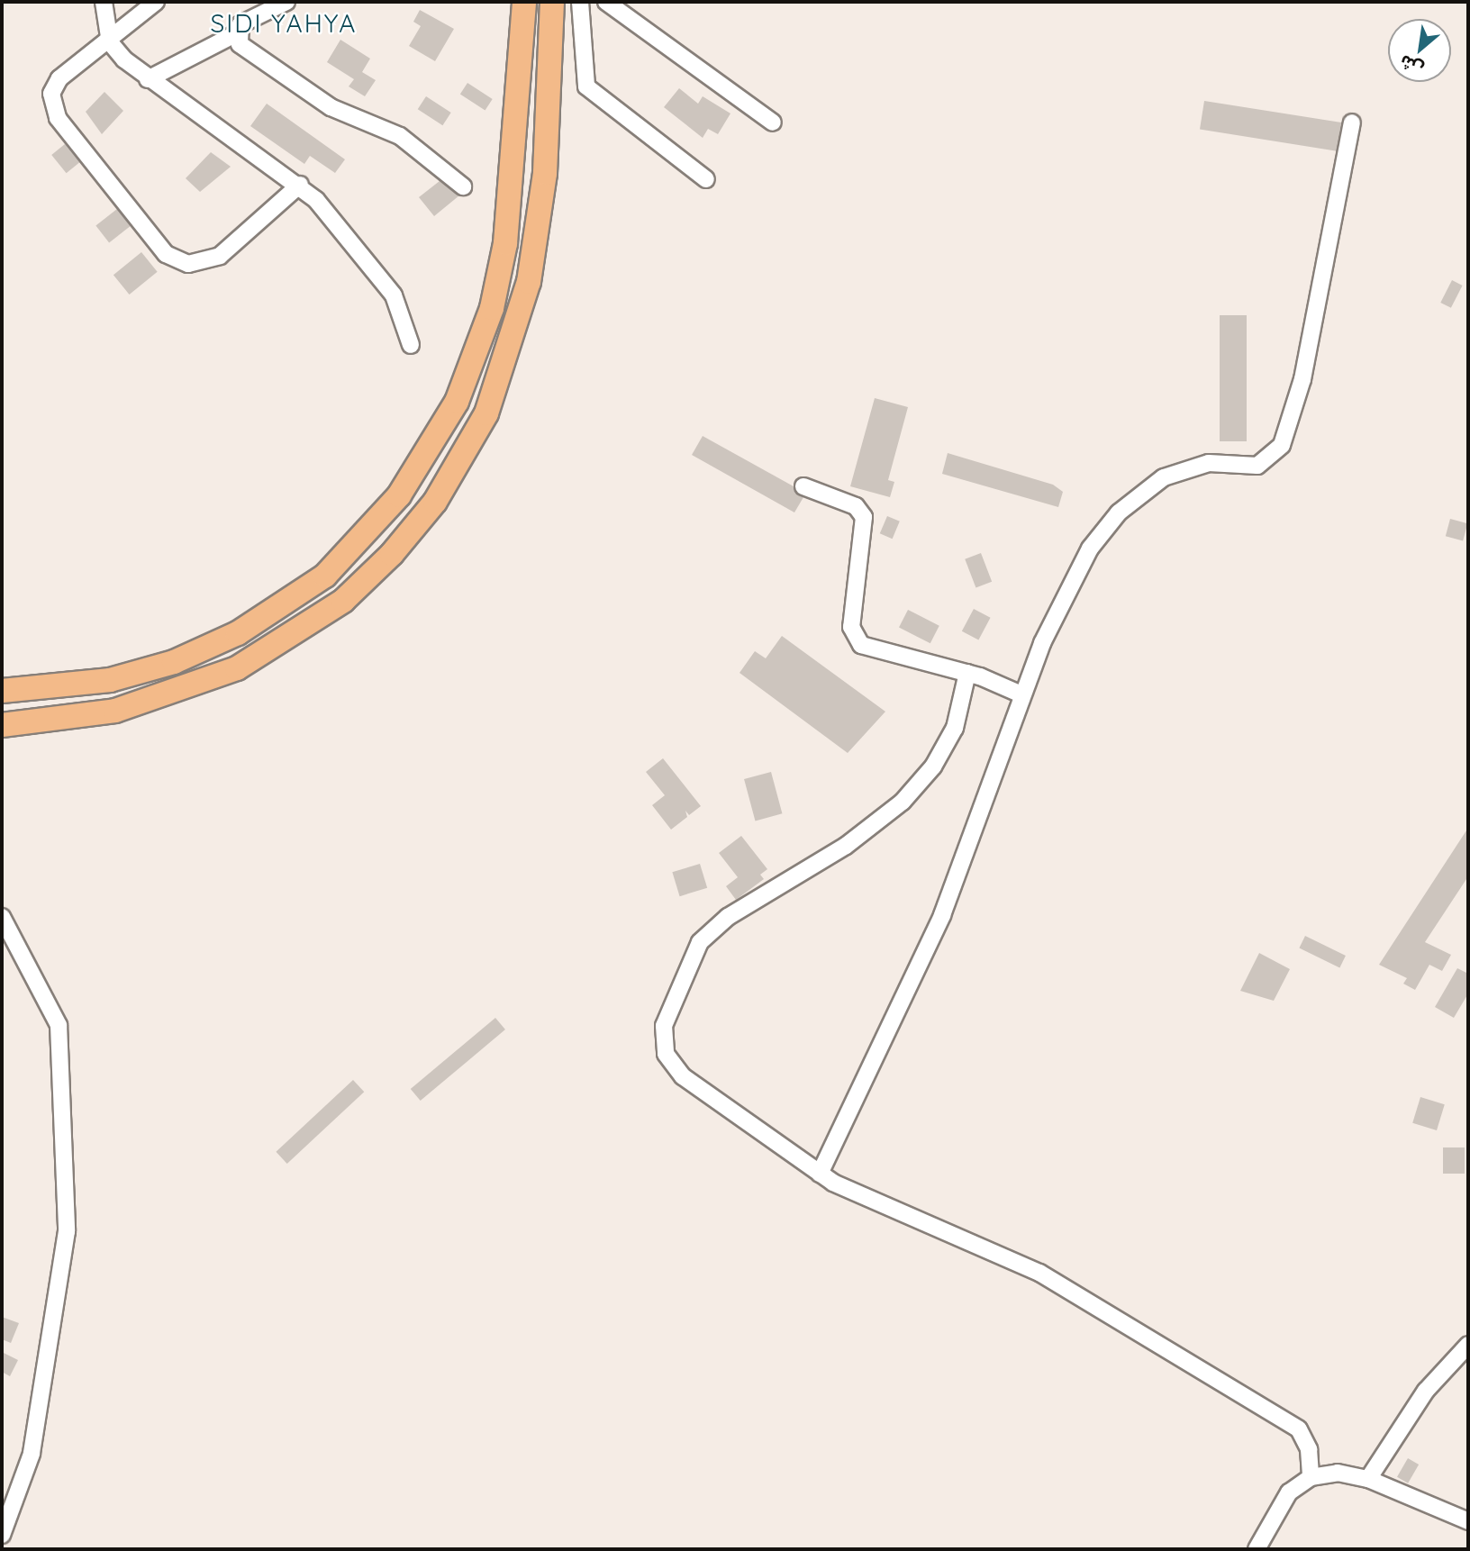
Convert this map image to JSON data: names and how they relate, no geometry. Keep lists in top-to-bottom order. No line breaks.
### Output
{"districts":["SIDI YAHYA"],"north":"bottom left"}
